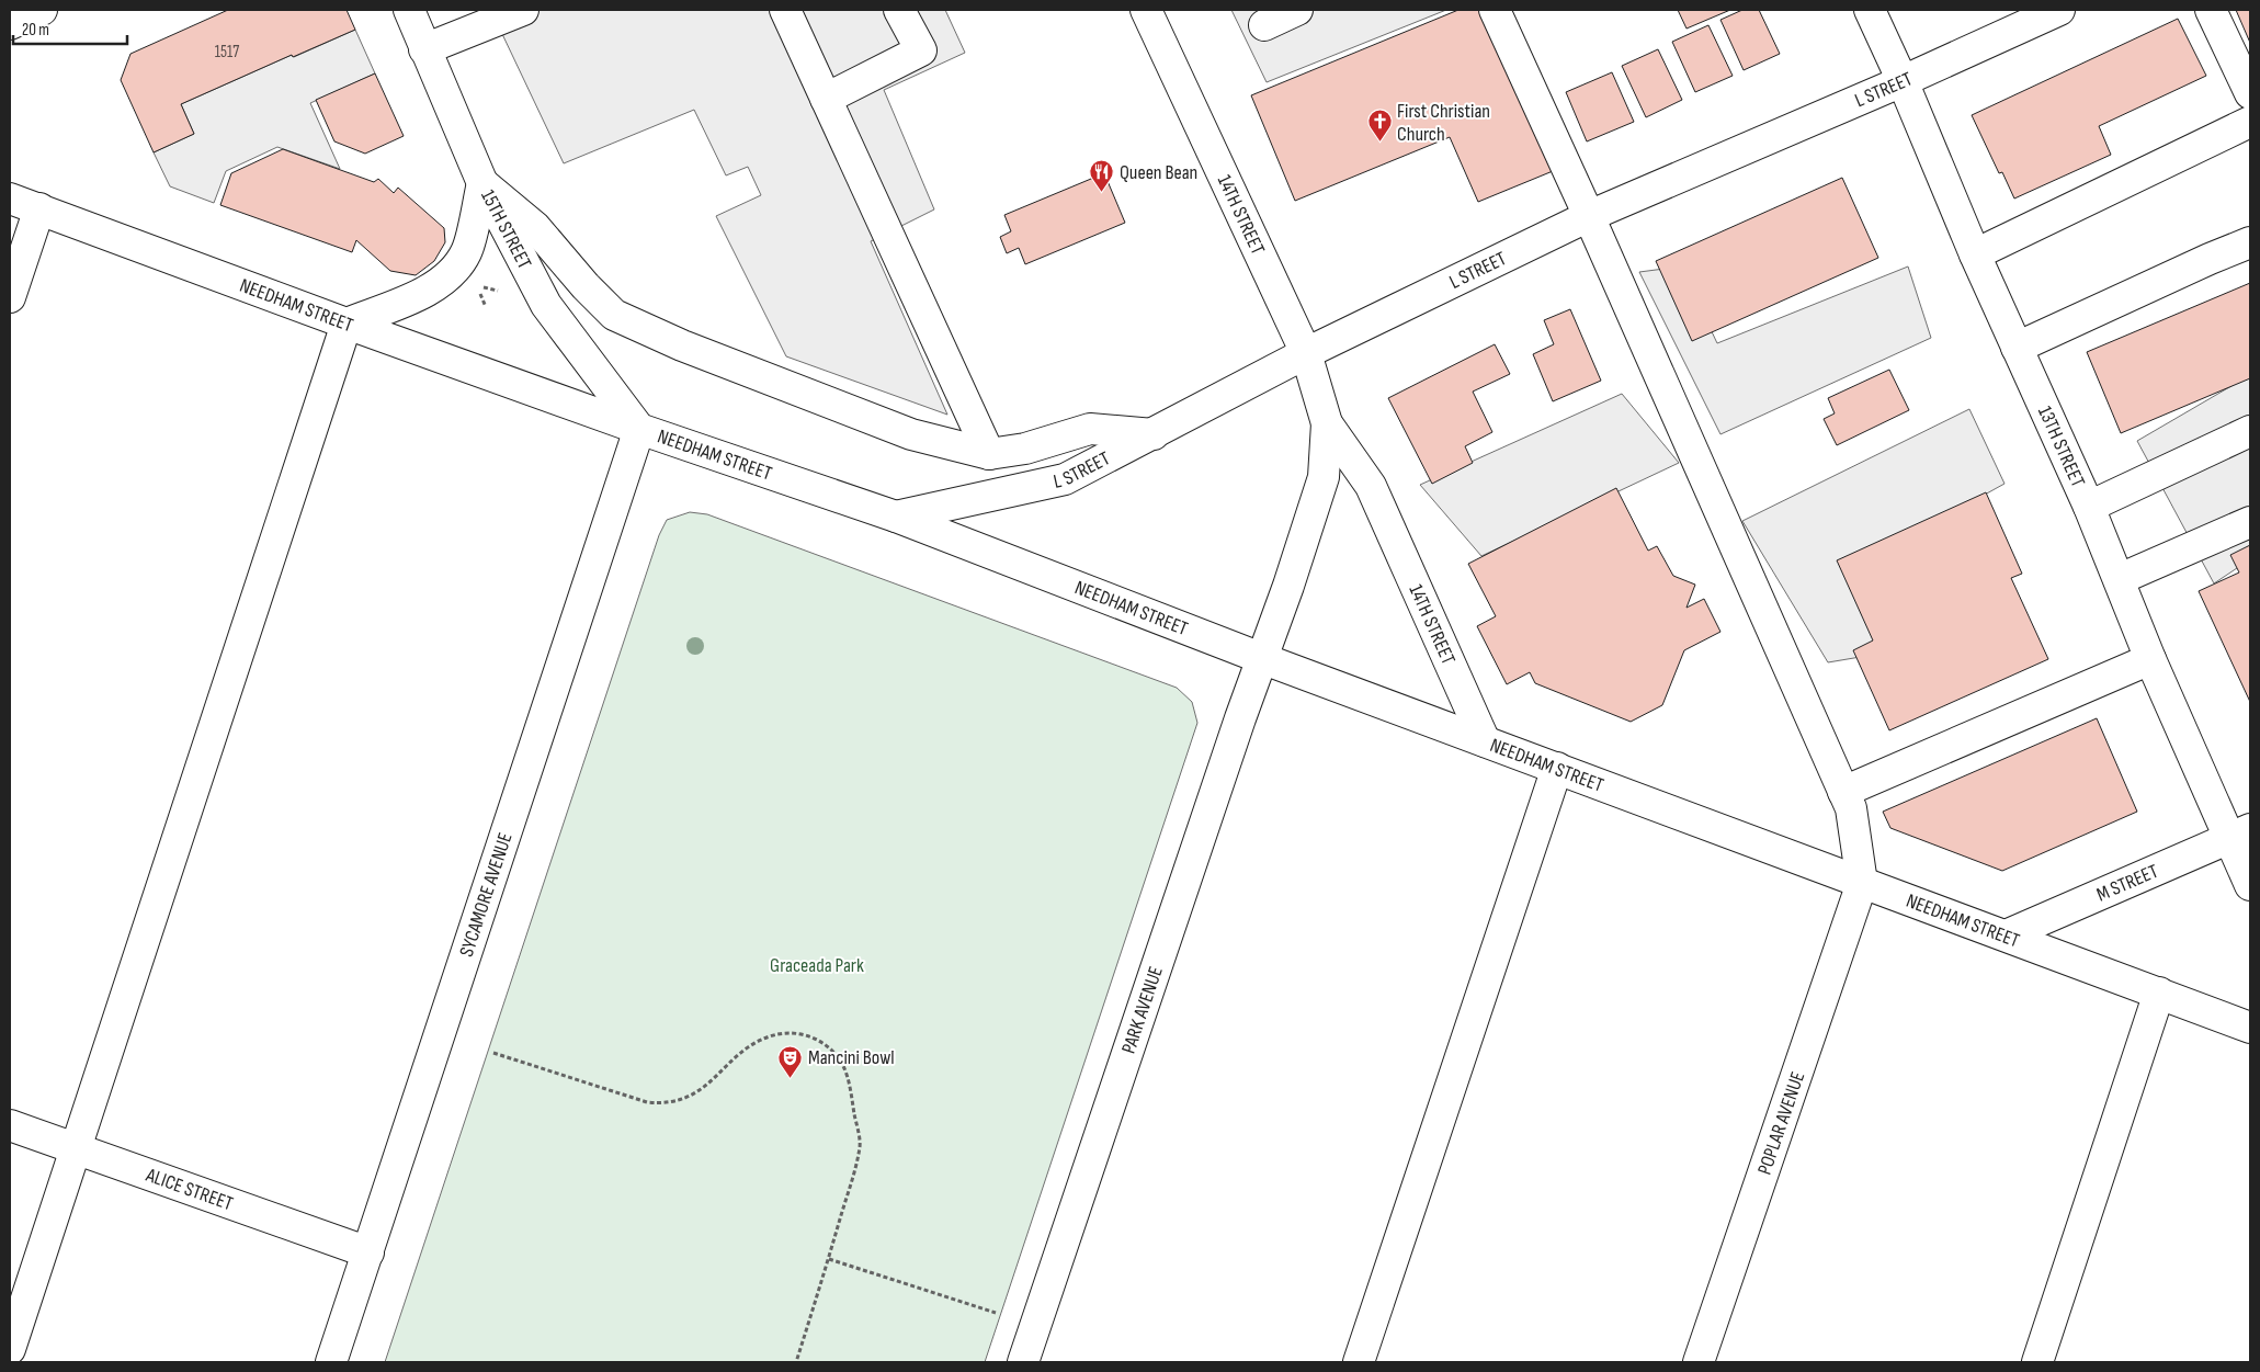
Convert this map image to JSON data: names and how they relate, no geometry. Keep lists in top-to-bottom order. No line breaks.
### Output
{"streets":{"main road":["L STREET","14TH STREET","15TH STREET","NEEDHAM STREET","13TH STREET","M STREET","SYCAMORE AVENUE","PARK AVENUE","POPLAR AVENUE","ALICE STREET"]},"crossings":[["L STREET","14TH STREET"],["L STREET","NEEDHAM STREET"],["L STREET","13TH STREET"],["14TH STREET","NEEDHAM STREET"],["14TH STREET","PARK AVENUE"],["15TH STREET","NEEDHAM STREET"],["15TH STREET","SYCAMORE AVENUE"],["NEEDHAM STREET","M STREET"],["NEEDHAM STREET","SYCAMORE AVENUE"],["NEEDHAM STREET","PARK AVENUE"],["NEEDHAM STREET","POPLAR AVENUE"],["13TH STREET","M STREET"],["SYCAMORE AVENUE","ALICE STREET"]],"parks":["Graceada Park"],"places":{"church":["First Christian Church"],"restaurant":["Queen Bean"],"theatre":["Mancini Bowl"]},"house_numbers":["1517"],"scale_bar":"20 m"}
